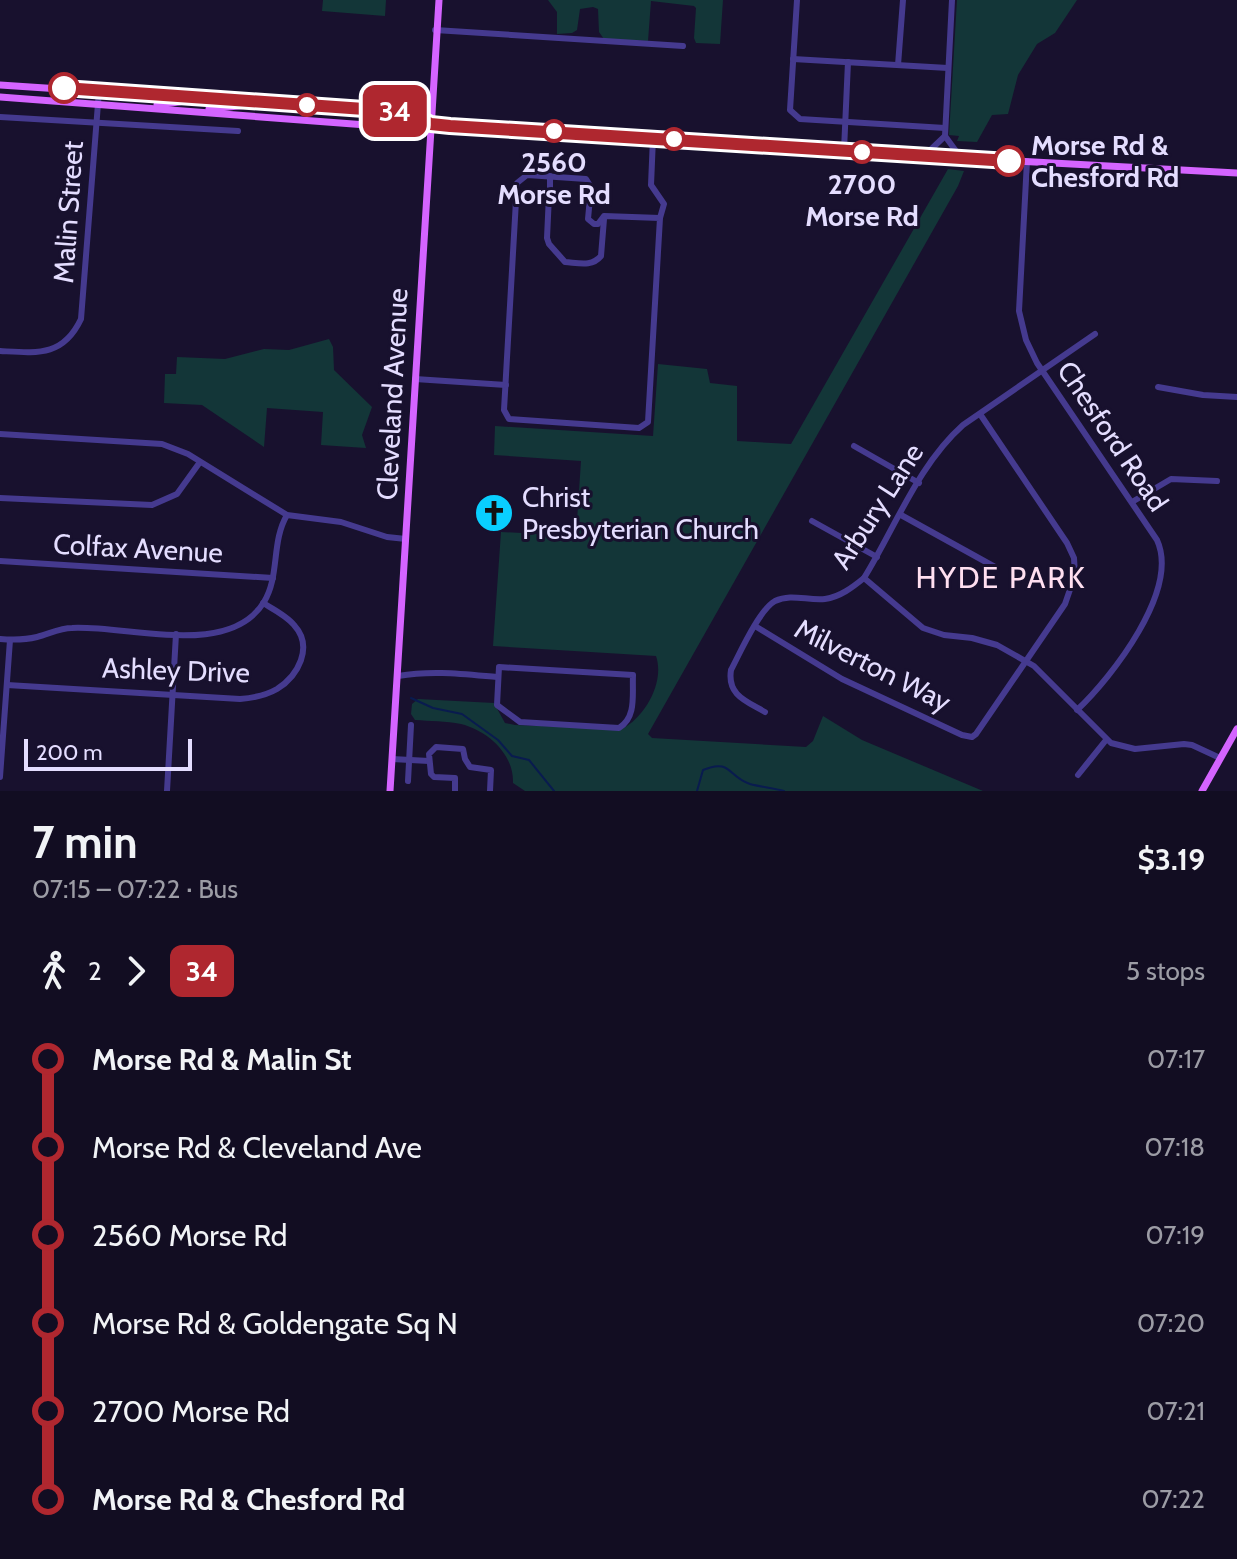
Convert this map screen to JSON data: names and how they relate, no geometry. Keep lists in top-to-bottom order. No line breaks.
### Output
{"streets":{"main road":["Cleveland Avenue"],"street":["Malin Street","Chesford Road","Arbury Lane","Colfax Avenue","Milverton Way","Ashley Drive"]},"crossings":[["Chesford Road","Arbury Lane"],["Arbury Lane","Milverton Way"]],"districts":["HYDE PARK"],"places":{"other":["2560 Morse Rd","2700 Morse Rd","Morse Rd & Chesford Rd"],"church":["Christ Presbyterian Church"]},"lines":["bus line 34"],"scale_bar":"200 m","page":{"on_map":"34","scale":"200 m","heading":["7 min","07:15 – 07:22 · Bus","$3.19"],"legs":["2","34","5 stops"],"list":[{"name":"Morse Rd & Malin St","value":"07:17"},{"name":"Morse Rd & Cleveland Ave","value":"07:18"},{"name":"2560 Morse Rd","value":"07:19"},{"name":"Morse Rd & Goldengate Sq N","value":"07:20"},{"name":"2700 Morse Rd","value":"07:21"},{"name":"Morse Rd & Chesford Rd","value":"07:22"}]}}
